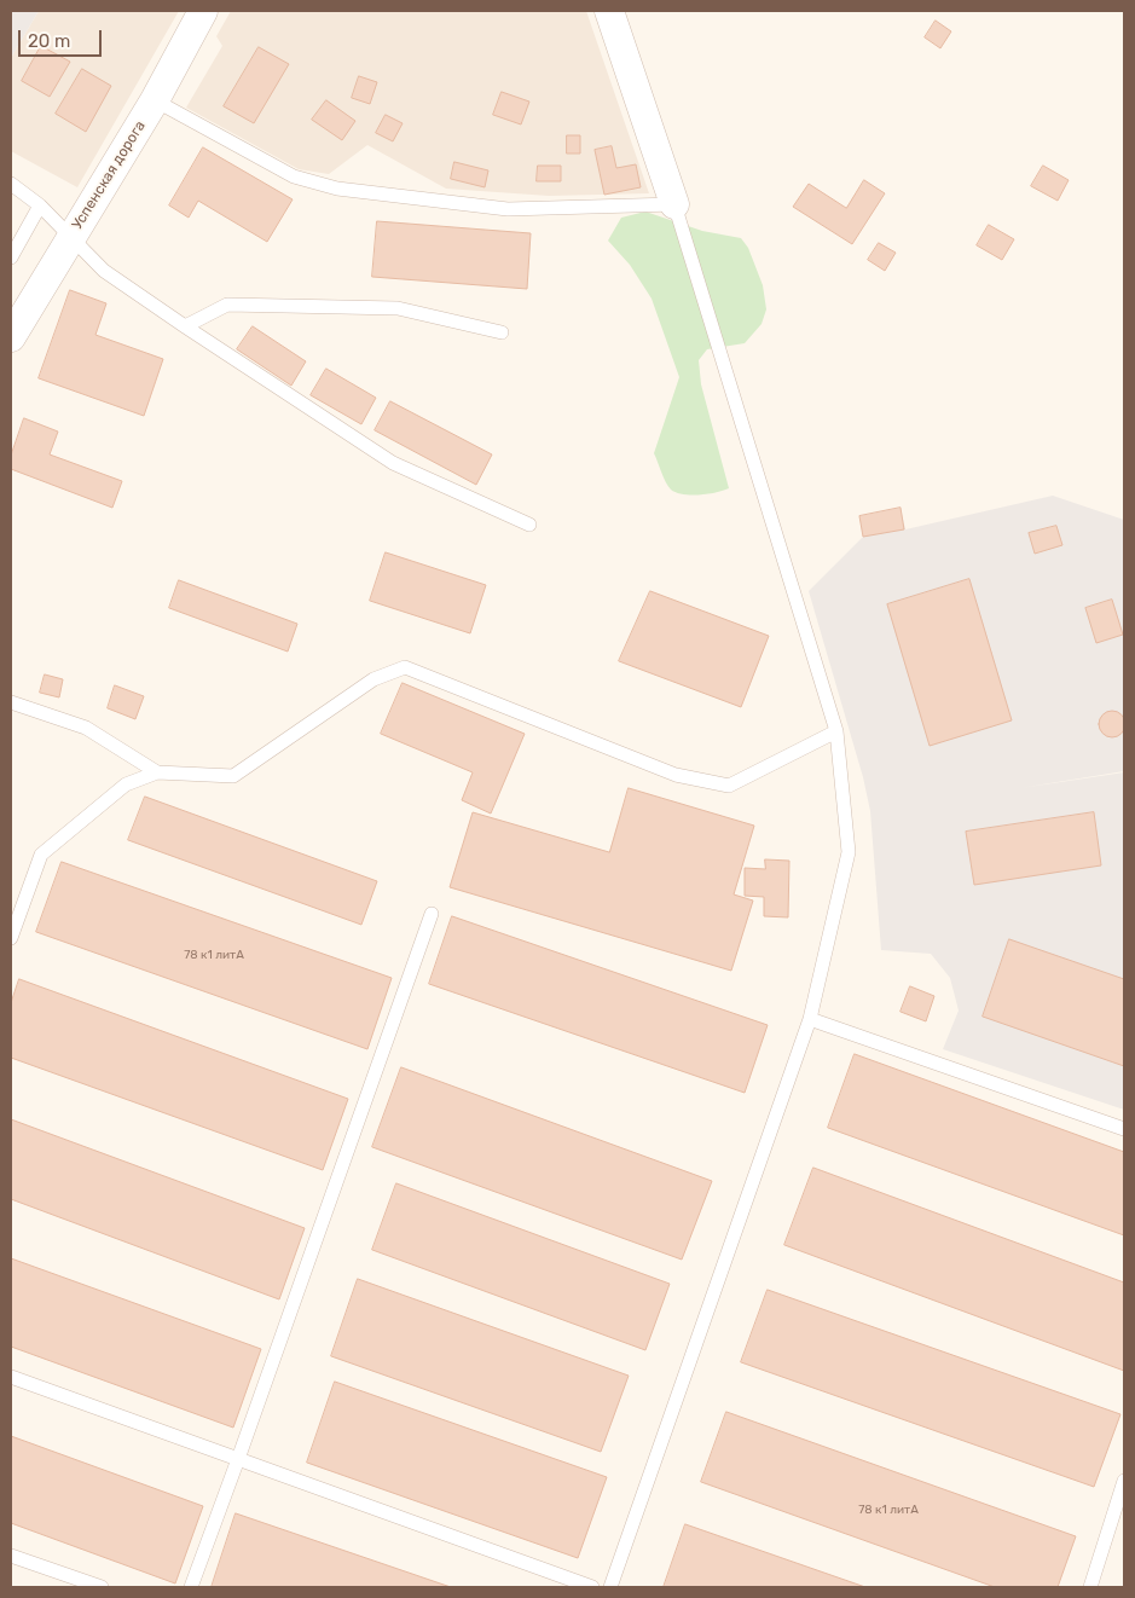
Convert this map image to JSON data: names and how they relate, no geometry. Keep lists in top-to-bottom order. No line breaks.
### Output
{"streets":{"street":["Успенская дорога"]},"house_numbers":["78 к1 литА","78 к1 литА"],"scale_bar":"20 m"}
